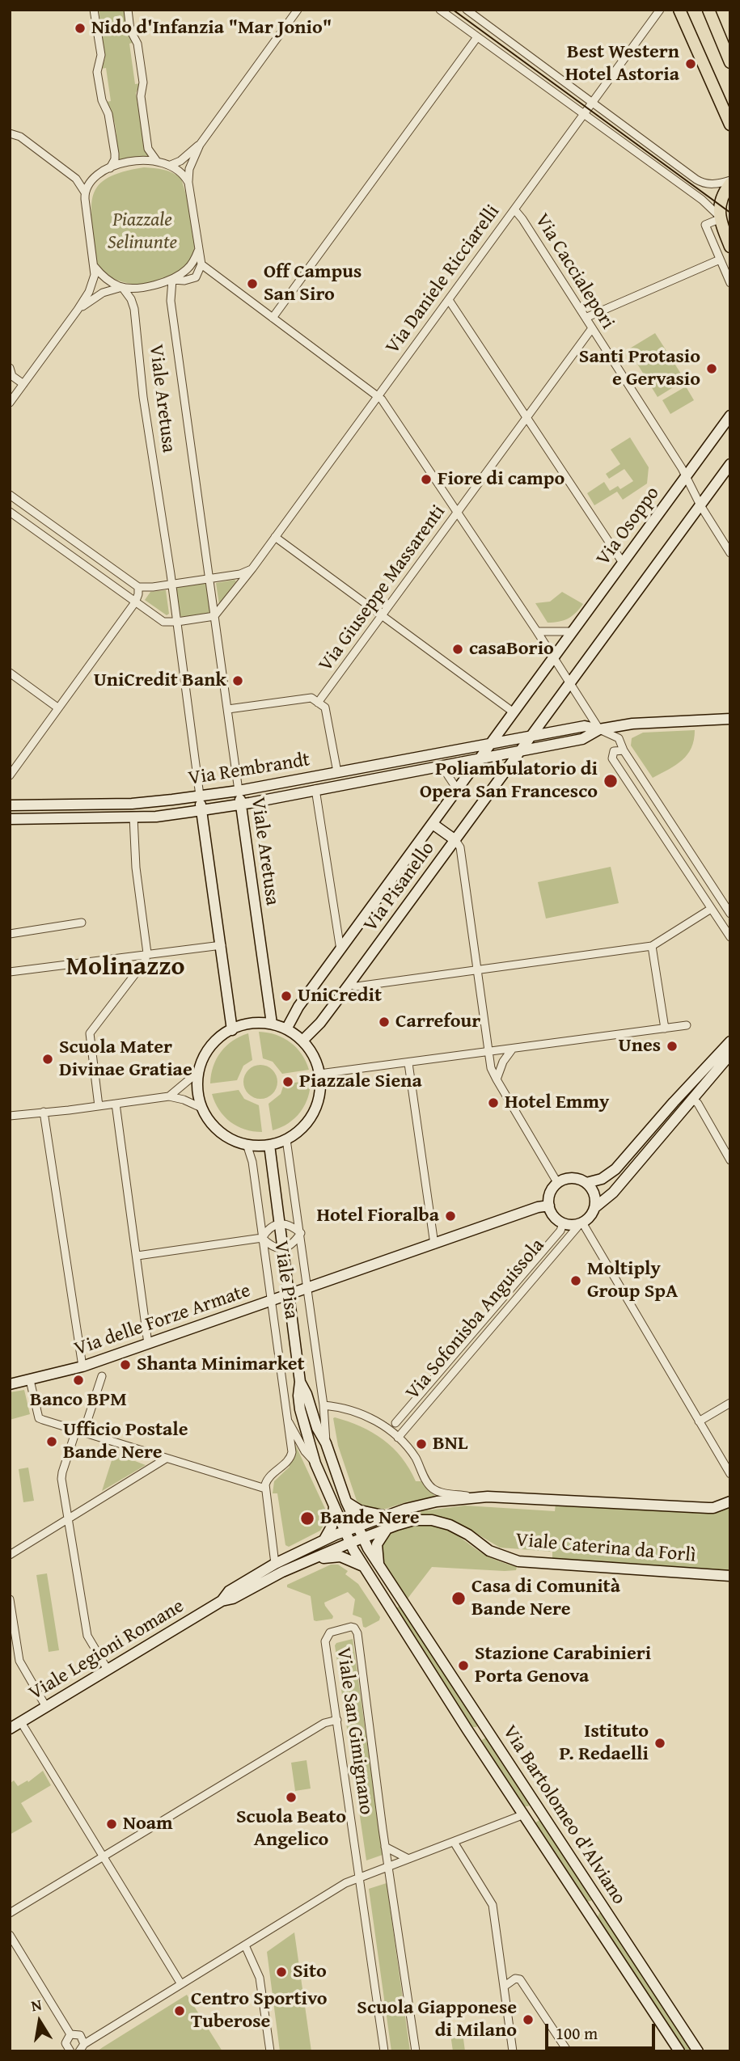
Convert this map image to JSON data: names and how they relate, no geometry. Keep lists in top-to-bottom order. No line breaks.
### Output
{"streets":{"street":["Via Caccialepori","Via Daniele Ricciarelli","Viale Aretusa","Via Osoppo","Via Giuseppe Massarenti","Via Rembrandt","Via Pisanello","Viale Pisa","Via Sofonisba Anguissola","Via delle Forze Armate","Viale Caterina da Forlì","Viale Legioni Romane","Viale San Gimignano","Via Bartolomeo d'Alviano"]},"crossings":[["Via Caccialepori","Via Daniele Ricciarelli"],["Via Caccialepori","Via Osoppo"],["Via Caccialepori","Via Giuseppe Massarenti"],["Via Daniele Ricciarelli","Viale Aretusa"],["Viale Aretusa","Via Rembrandt"],["Viale Aretusa","Via Pisanello"],["Viale Aretusa","Viale Pisa"],["Via Osoppo","Via Pisanello"],["Via Rembrandt","Via Pisanello"],["Via Pisanello","Viale Pisa"],["Viale Pisa","Via delle Forze Armate"],["Viale Pisa","Via Bartolomeo d'Alviano"],["Via Sofonisba Anguissola","Via delle Forze Armate"],["Viale Caterina da Forlì","Viale Legioni Romane"],["Viale Caterina da Forlì","Via Bartolomeo d'Alviano"],["Viale Legioni Romane","Via Bartolomeo d'Alviano"]],"districts":["Molinazzo"],"parks":["Piazzale Selinunte"],"places":["Nido d'Infanzia \"Mar Jonio\"","Best Western Hotel Astoria","Off Campus San Siro","Santi Protasio e Gervasio","Fiore di campo","casaBorio","UniCredit Bank","Poliambulatorio di Opera San Francesco","UniCredit","Carrefour","Unes","Scuola Mater Divinae Gratiae","Piazzale Siena","Hotel Emmy","Hotel Fioralba","Moltiply Group SpA","Shanta Minimarket","Banco BPM","Ufficio Postale Bande Nere","BNL","Bande Nere","Casa di Comunità Bande Nere","Stazione Carabinieri Porta Genova","Istituto P. Redaelli","Scuola Beato Angelico","Noam","Sito","Centro Sportivo Tuberose","Scuola Giapponese di Milano"],"scale_bar":"100 m","north":"top"}
